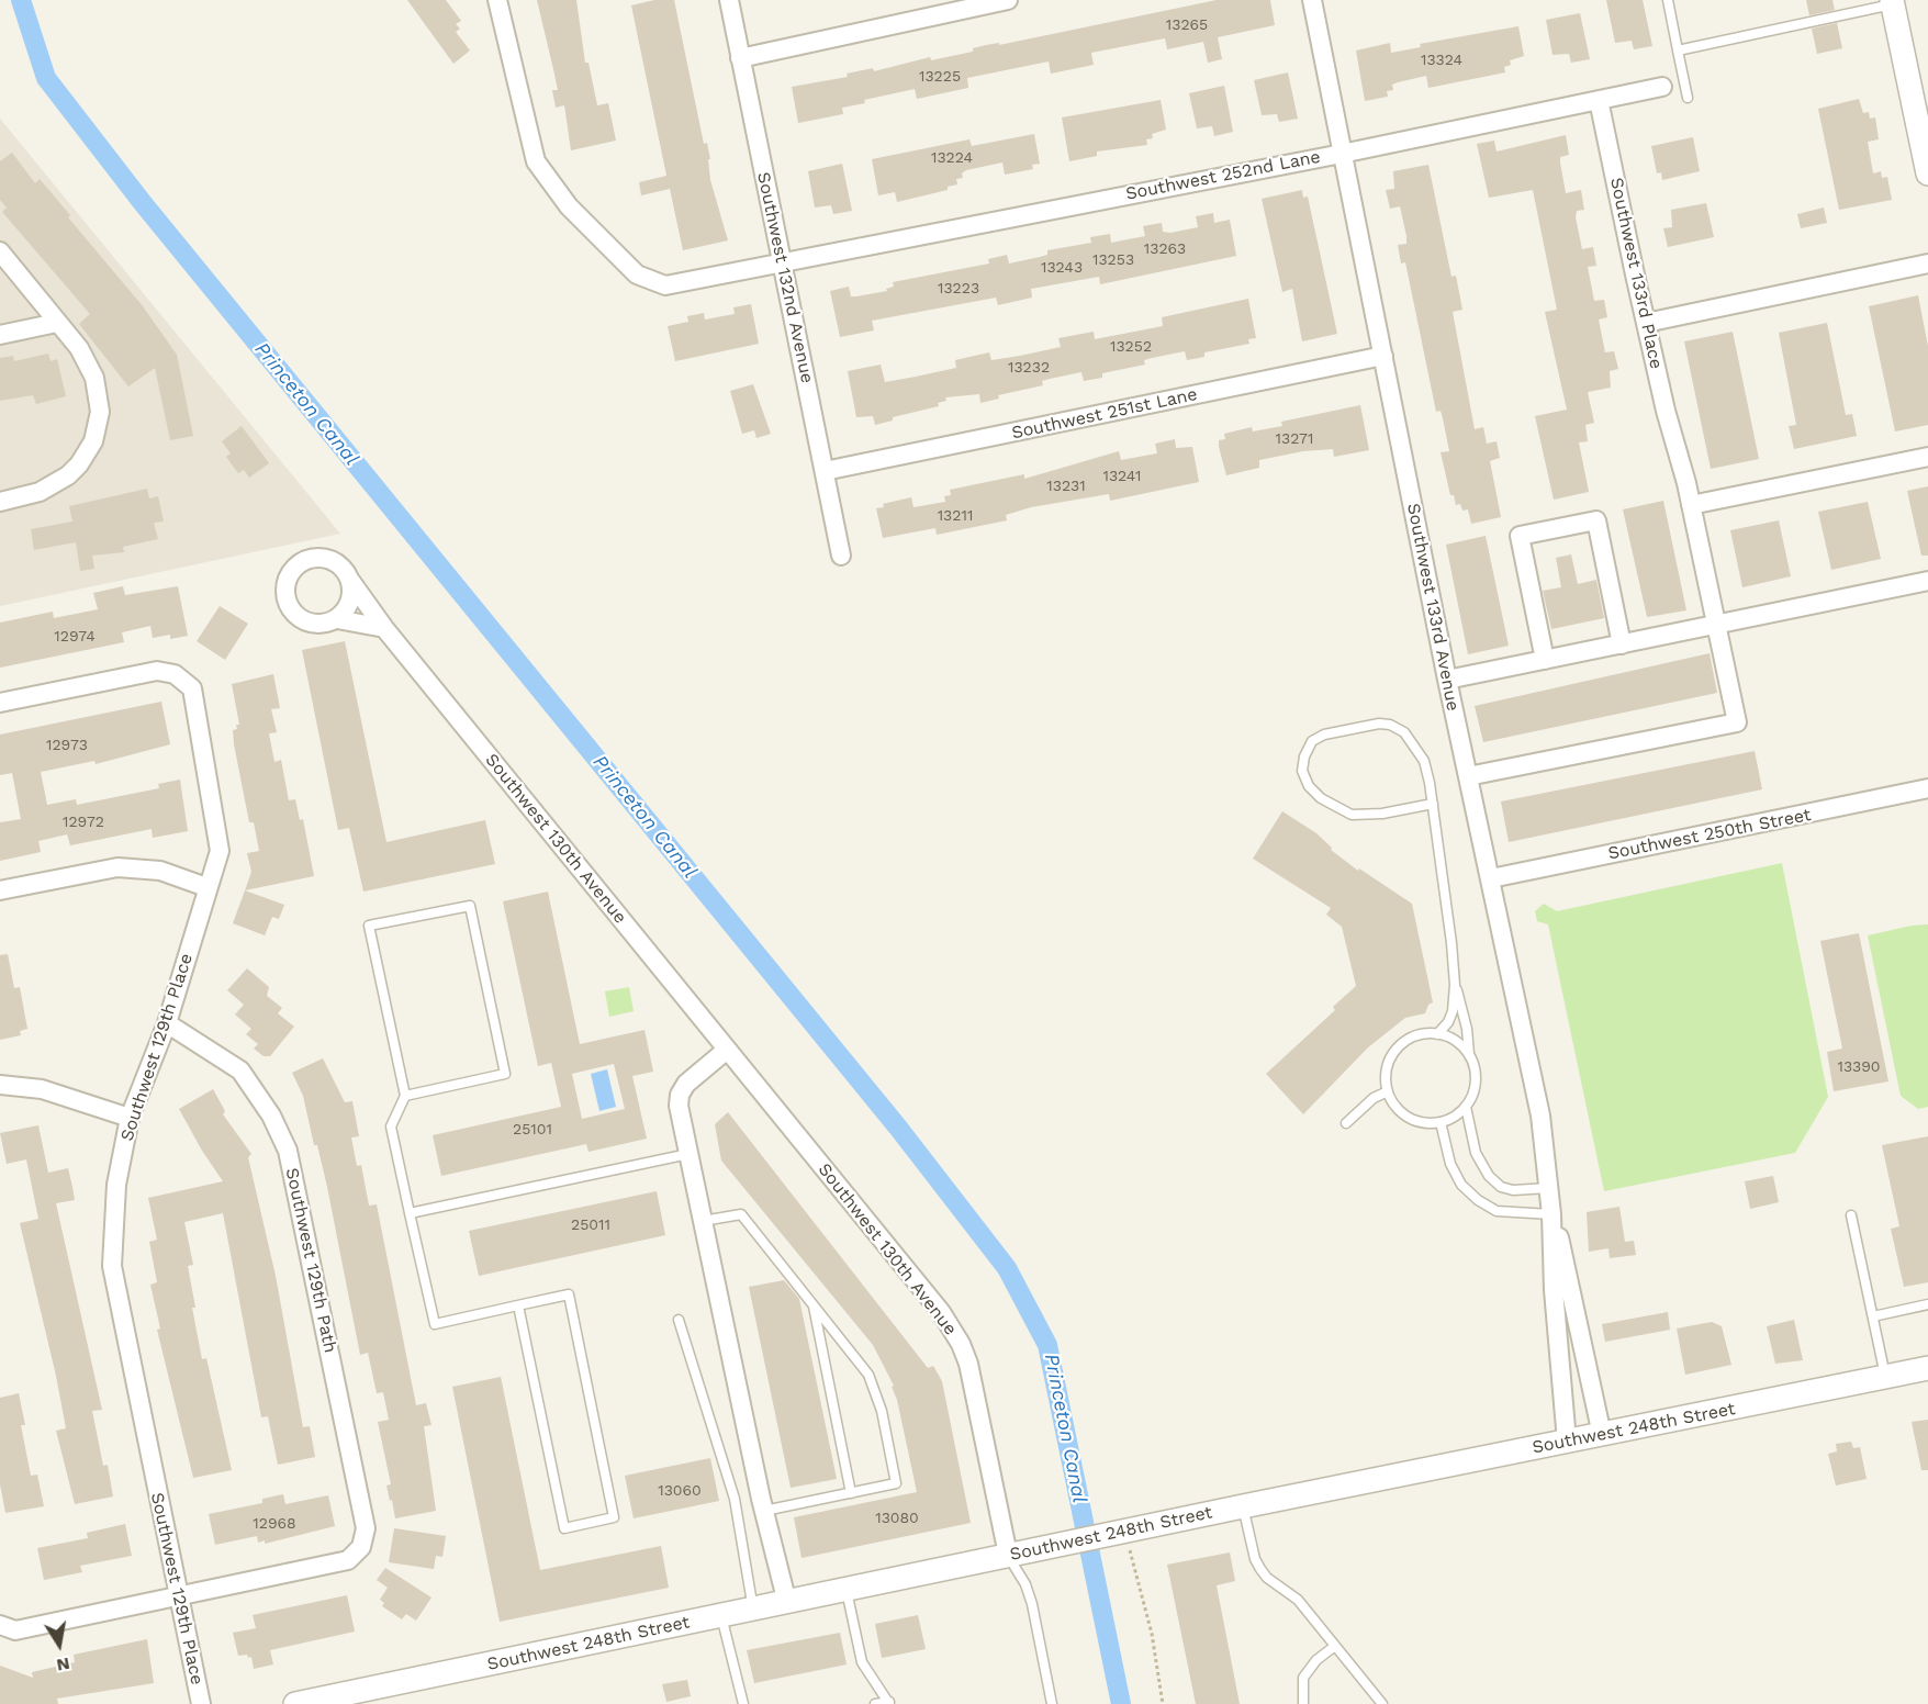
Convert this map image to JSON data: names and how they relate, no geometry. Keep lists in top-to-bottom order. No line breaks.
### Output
{"streets":{"street":["Southwest 252nd Lane","Southwest 133rd Place","Southwest 132nd Avenue","Southwest 251st Lane","Southwest 133rd Avenue","Southwest 250th Street","Southwest 130th Avenue","Southwest 129th Place","Southwest 129th Path","Southwest 248th Street"]},"crossings":[["Southwest 252nd Lane","Southwest 133rd Place"],["Southwest 252nd Lane","Southwest 132nd Avenue"],["Southwest 252nd Lane","Southwest 133rd Avenue"],["Southwest 133rd Place","Southwest 133rd Avenue"],["Southwest 132nd Avenue","Southwest 251st Lane"],["Southwest 251st Lane","Southwest 133rd Avenue"],["Southwest 133rd Avenue","Southwest 250th Street"],["Southwest 133rd Avenue","Southwest 248th Street"],["Southwest 130th Avenue","Southwest 248th Street"],["Southwest 129th Place","Southwest 129th Path"]],"water":["Princeton Canal"],"house_numbers":["13265","13324","13225","13224","13263","13253","13243","13223","13252","13232","13271","13241","13231","13211","12974","12973","12972","13390","25101","25011","13060","13080","12968"],"north":"bottom"}
